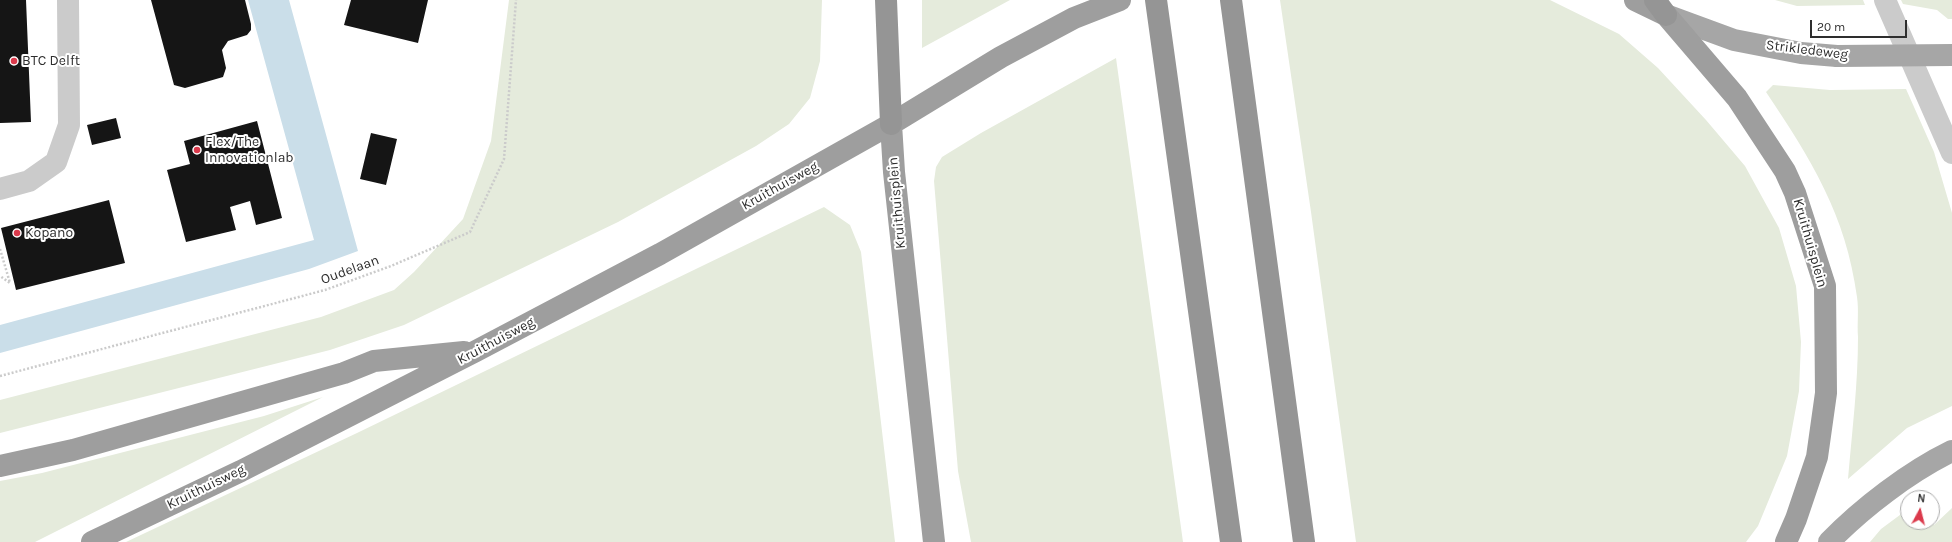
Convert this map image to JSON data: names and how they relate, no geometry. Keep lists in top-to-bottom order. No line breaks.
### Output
{"streets":{"highway":["Kruithuisweg","Kruithuisplein"],"main road":["Strikledeweg"],"path":["Oudelaan"]},"crossings":[["Strikledeweg","Kruithuisplein"],["Kruithuisweg","Kruithuisplein"]],"places":["BTC Delft","Flex/The Innovationlab","Kopano"],"scale_bar":"20 m","north":"top"}
